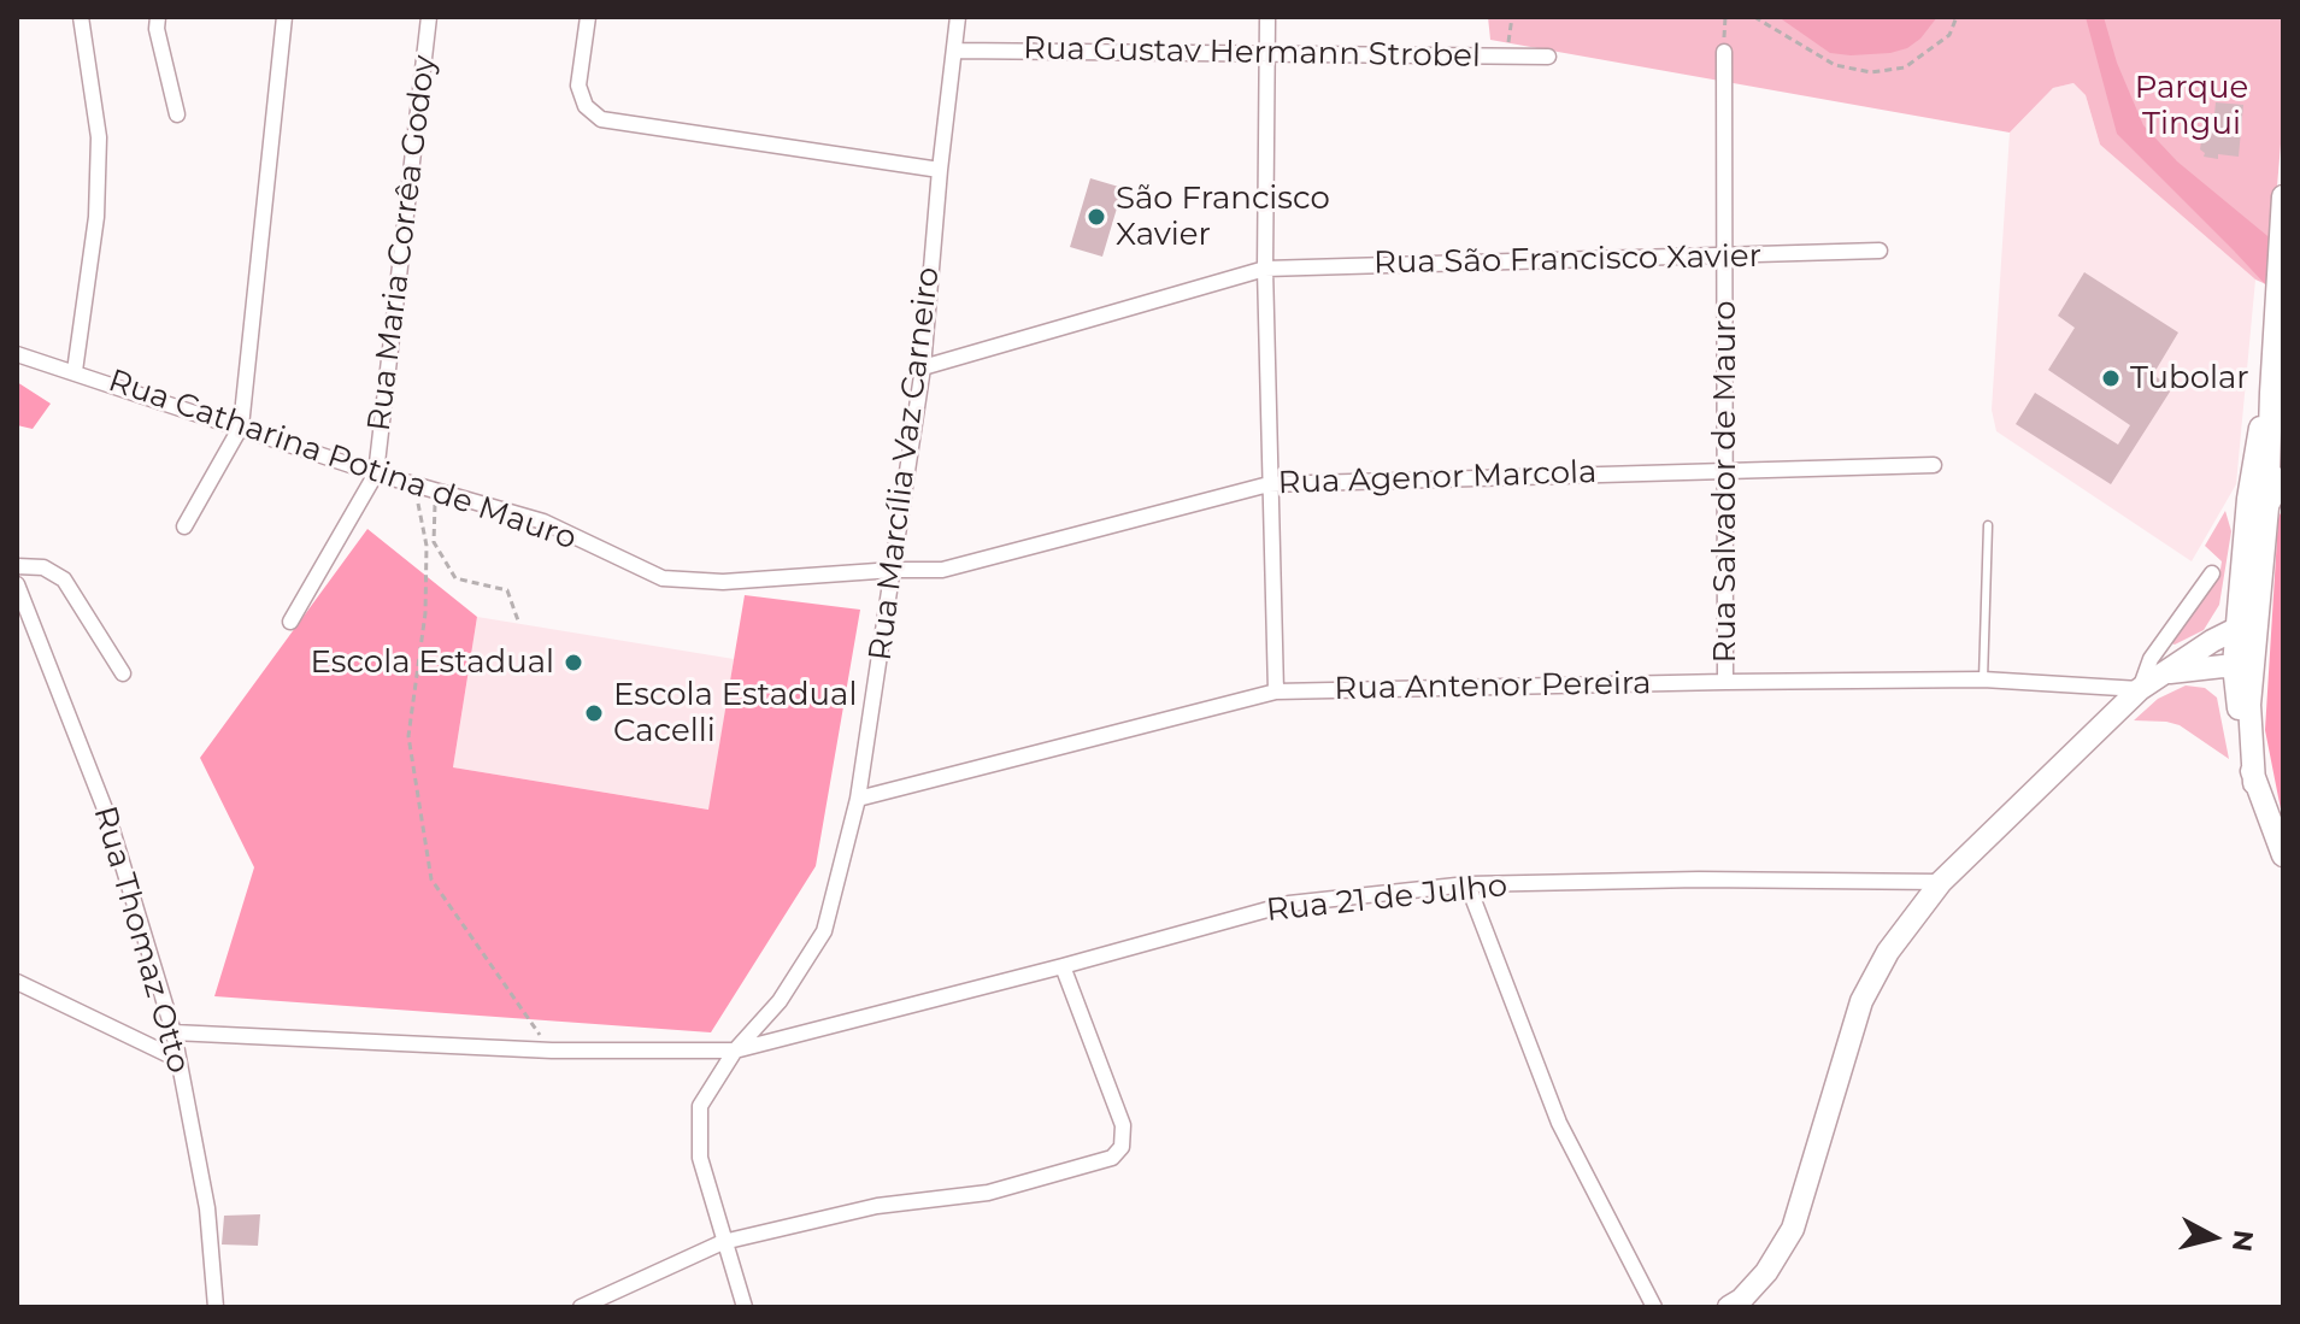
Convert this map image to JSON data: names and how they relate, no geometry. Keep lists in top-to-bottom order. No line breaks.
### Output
{"streets":{"street":["Rua Gustav Hermann Strobel","Rua Maria Corrêa Godoy","Rua São Francisco Xavier","Rua Catharina Potina de Mauro","Rua Marcília Vaz Carneiro","Rua Agenor Marcola","Rua Salvador de Mauro","Rua Antenor Pereira","Rua 21 de Julho","Rua Thomaz Otto"]},"crossings":[["Rua Gustav Hermann Strobel","Rua Marcília Vaz Carneiro"],["Rua Maria Corrêa Godoy","Rua Catharina Potina de Mauro"],["Rua São Francisco Xavier","Rua Marcília Vaz Carneiro"],["Rua São Francisco Xavier","Rua Salvador de Mauro"],["Rua Catharina Potina de Mauro","Rua Marcília Vaz Carneiro"],["Rua Catharina Potina de Mauro","Rua Agenor Marcola"],["Rua Marcília Vaz Carneiro","Rua Agenor Marcola"],["Rua Marcília Vaz Carneiro","Rua Antenor Pereira"],["Rua Marcília Vaz Carneiro","Rua 21 de Julho"],["Rua Agenor Marcola","Rua Salvador de Mauro"],["Rua Salvador de Mauro","Rua Antenor Pereira"]],"parks":["Parque Tingui"],"places":["São Francisco Xavier","Tubolar","Escola Estadual","Escola Estadual Cacelli"],"north":"right"}
